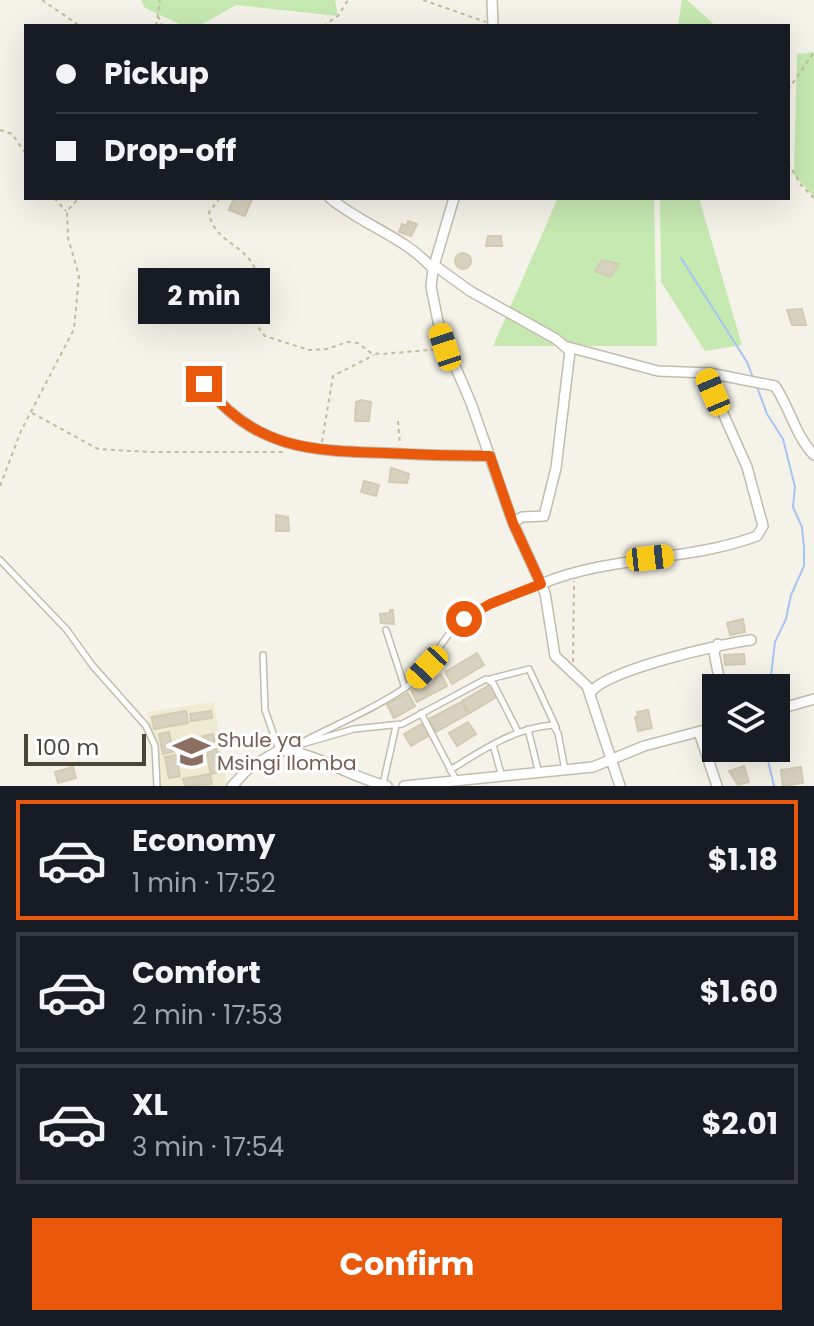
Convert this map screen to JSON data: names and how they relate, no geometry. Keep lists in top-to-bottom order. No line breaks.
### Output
{"places":{"school or university":["Shule ya Msingi Ilomba"]},"scale_bar":"100 m","page":{"banner":["Pickup","Drop-off"],"bubble":"2 min","scale":"100 m","list":[{"name":"Economy","note":"1 min · 17:52","value":"$1.18"},{"name":"Comfort","note":"2 min · 17:53","value":"$1.60"},{"name":"XL","note":"3 min · 17:54","value":"$2.01"}],"buttons":"Confirm"}}
